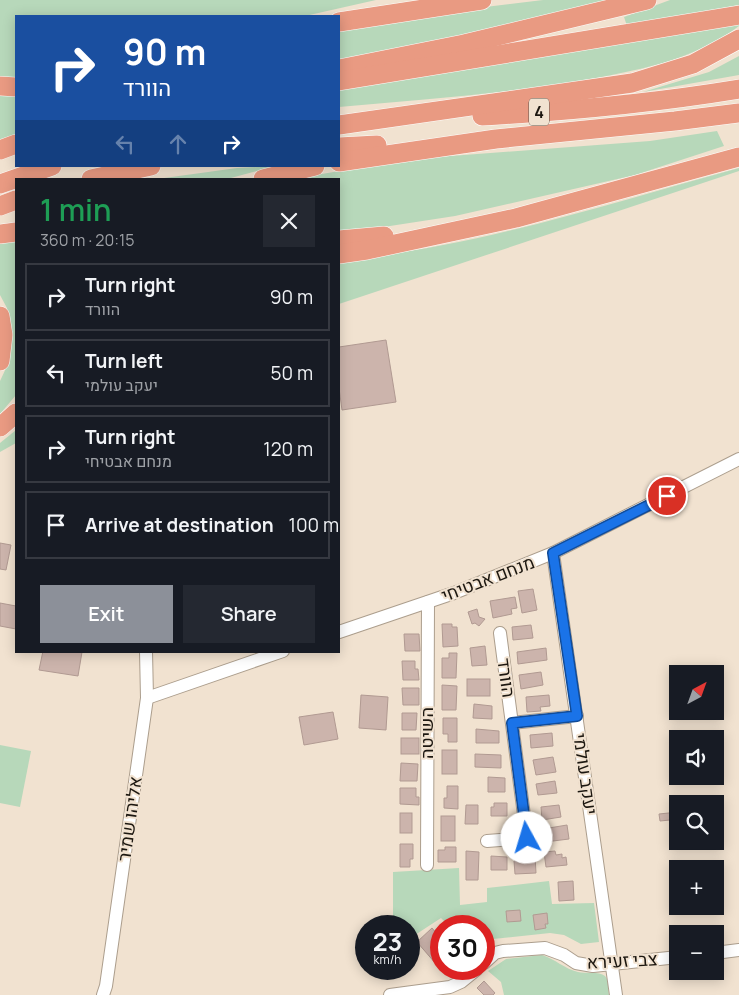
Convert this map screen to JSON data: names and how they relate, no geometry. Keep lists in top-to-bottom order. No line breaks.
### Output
{"streets":{"highway":["4"],"street":["מנחם אבטיחי","הוורד","השיטה","יעקב עולמי","אליהו שמיר","צבי זעירא"]},"crossings":[["מנחם אבטיחי","השיטה"],["מנחם אבטיחי","יעקב עולמי"],["הוורד","יעקב עולמי"],["יעקב עולמי","צבי זעירא"]],"north":"top right","page":{"turn":["90 m","הוורד"],"heading":["1 min","360 m · 20:15"],"list":[{"name":"Turn right","note":"הוורד","value":"90 m"},{"name":"Turn left","note":"יעקב עולמי","value":"50 m"},{"name":"Turn right","note":"מנחם אבטיחי","value":"120 m"},{"name":"Arrive at destination","value":"100 m"}],"buttons":["Exit","Share"],"map_buttons":["+","−"],"speed":"23 km/h","limit":"30"}}
